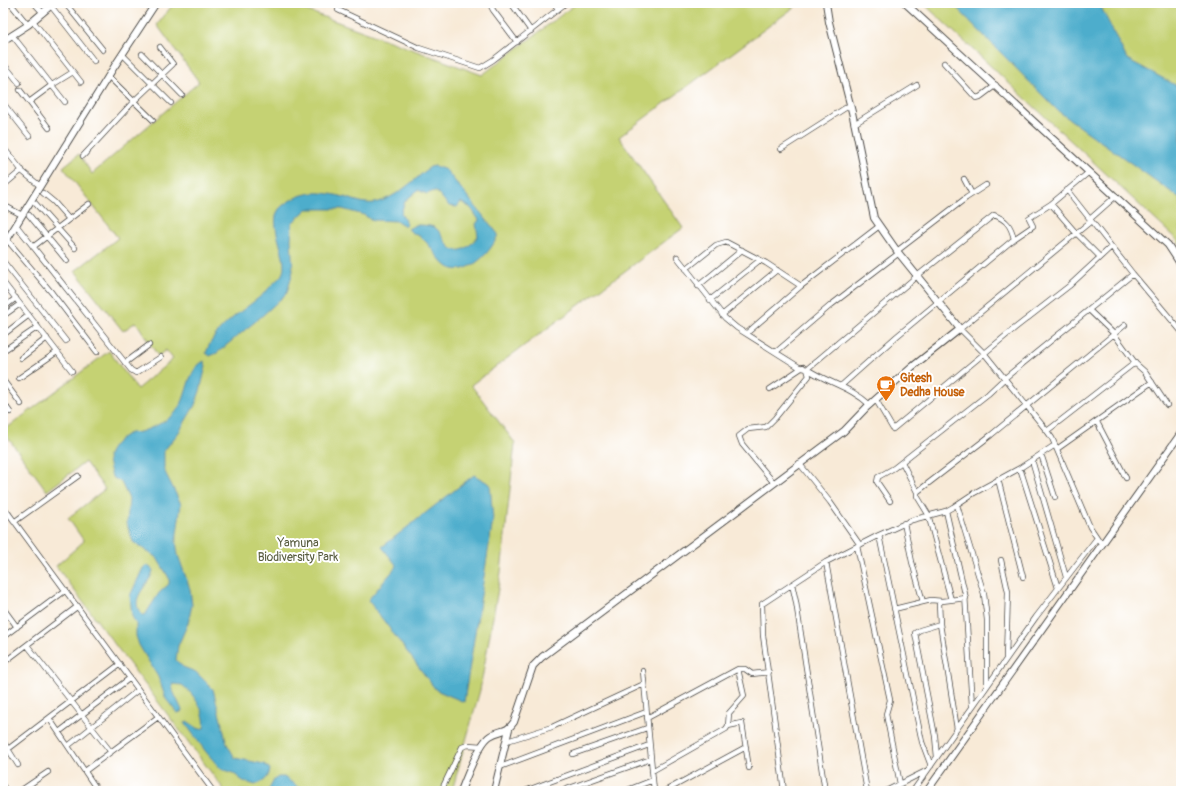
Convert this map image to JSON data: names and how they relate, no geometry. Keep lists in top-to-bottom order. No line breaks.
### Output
{"parks":["Yamuna Biodiversity Park"],"places":{"cafe":["Gitesh Dedha House"]}}
